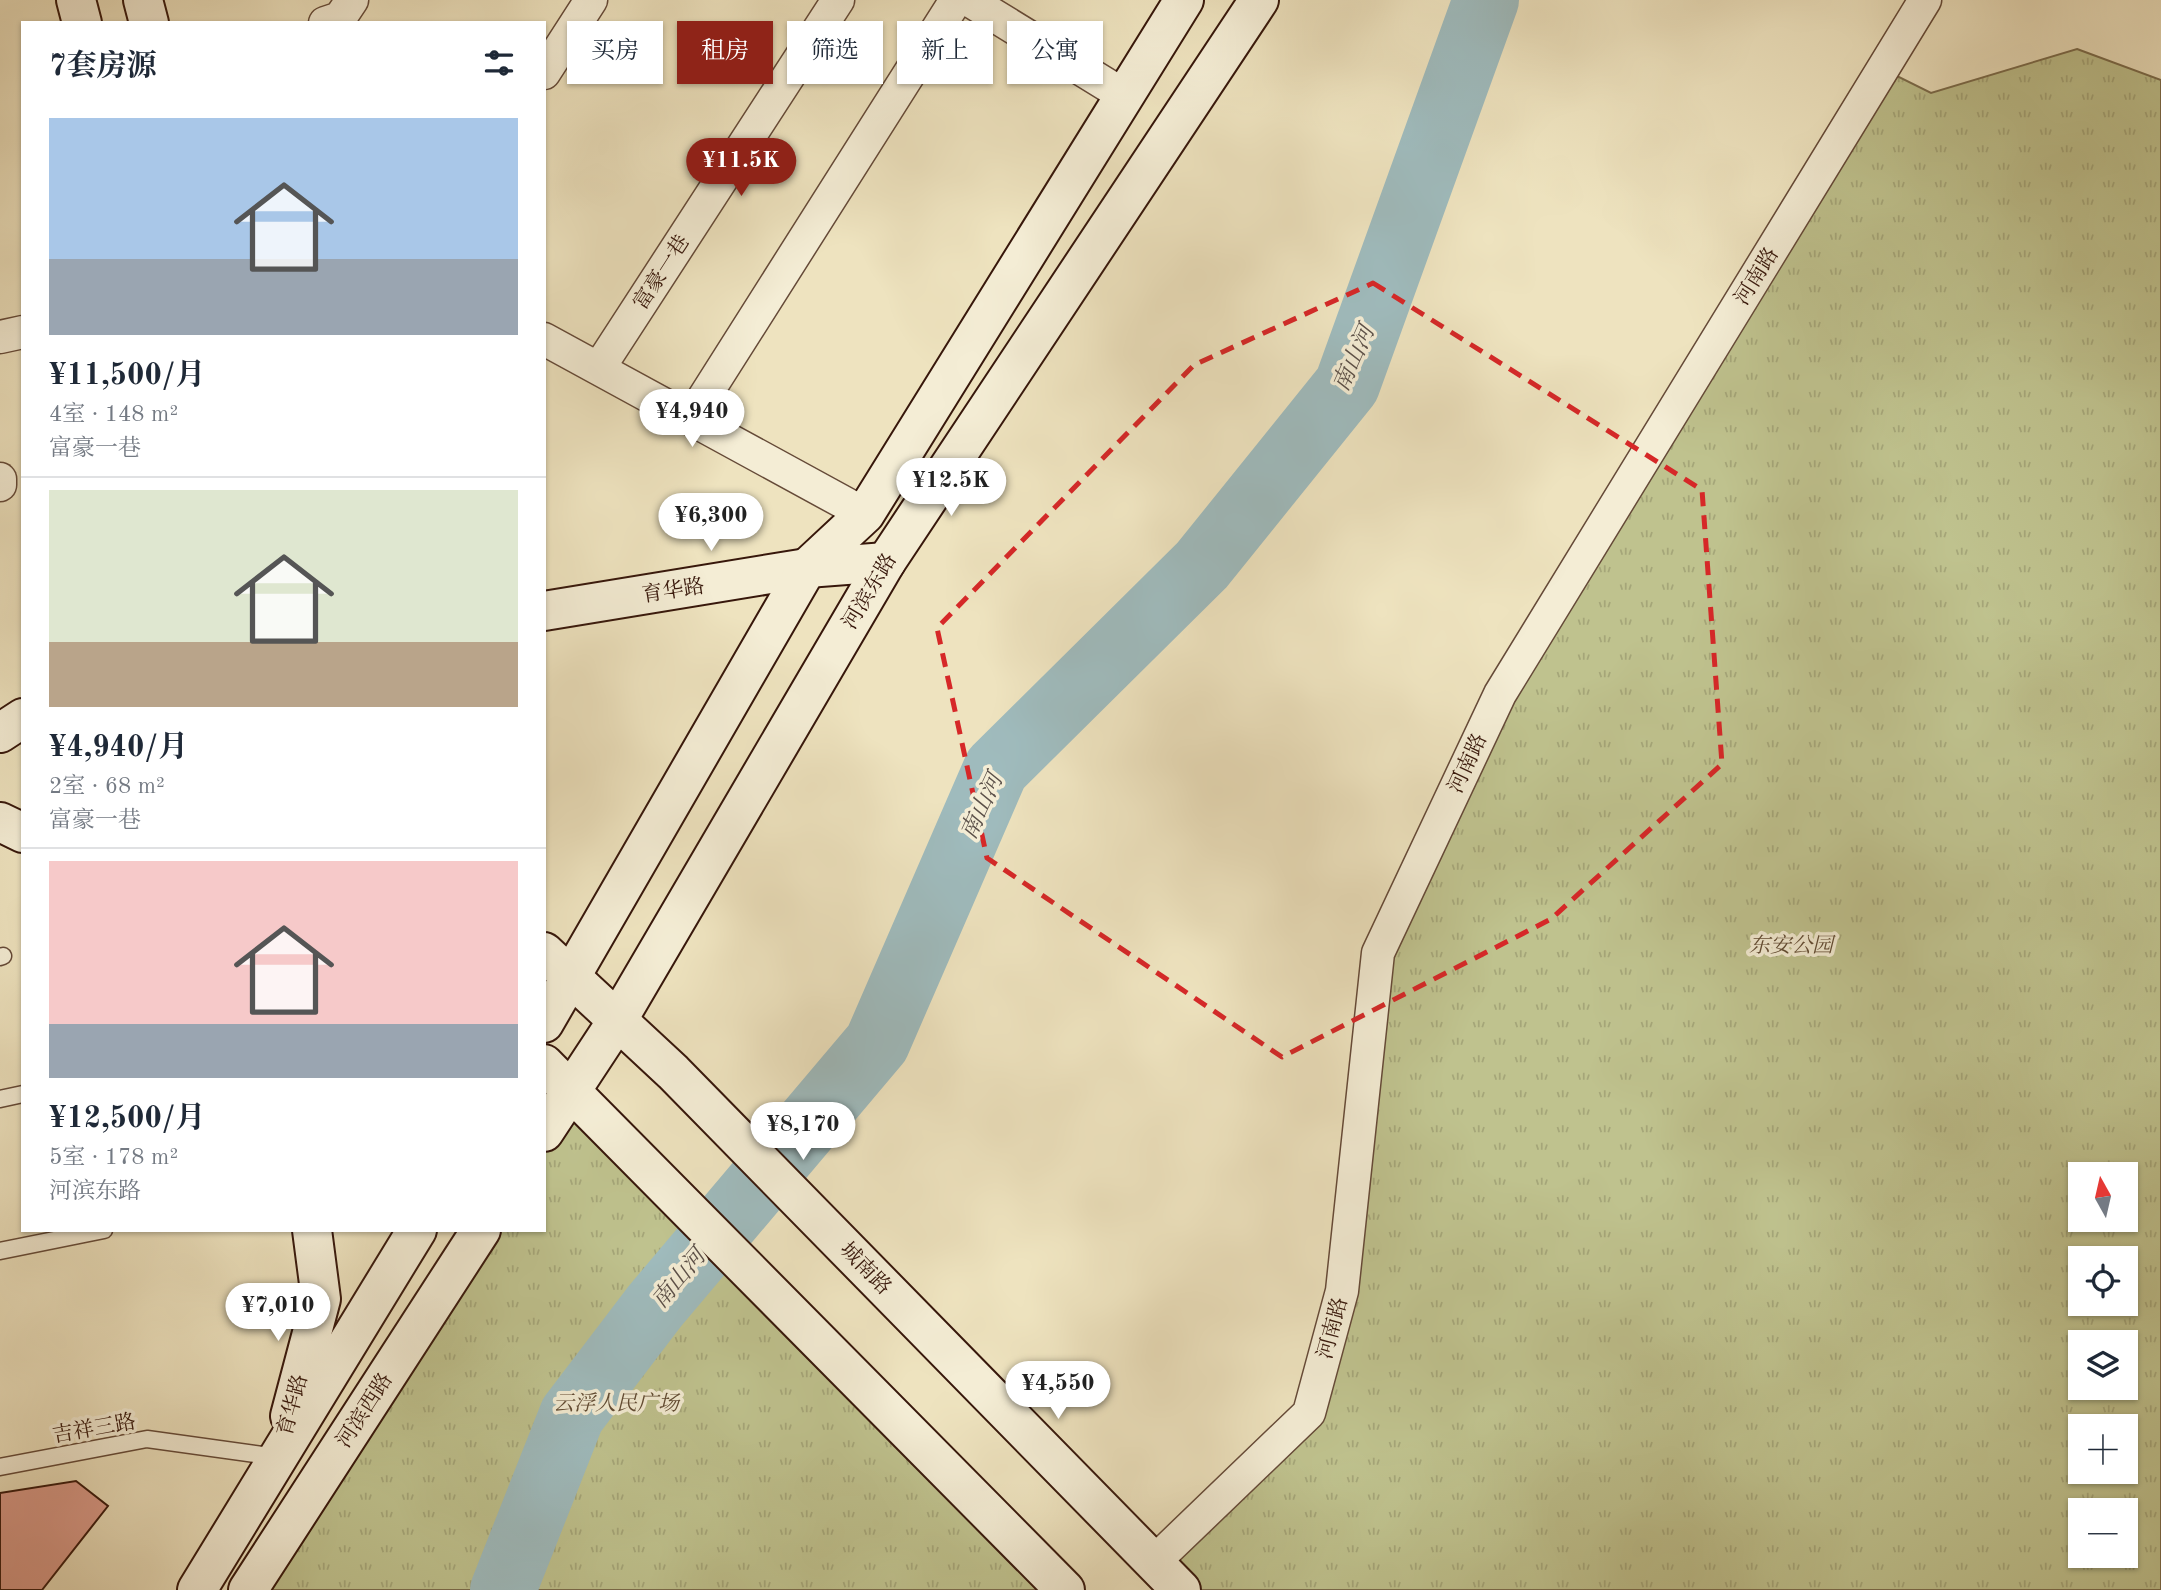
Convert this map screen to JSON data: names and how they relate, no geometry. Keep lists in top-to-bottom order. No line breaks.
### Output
{"streets":{"main road":["育华路","河滨东路","城南路","河滨西路"],"street":["富豪一巷","河南路"],"lane":["吉祥三路"]},"crossings":[["河南路","城南路"],["育华路","河滨东路"],["育华路","吉祥三路"],["河滨东路","城南路"]],"water":["南山河"],"parks":["东安公园","云浮人民广场"],"north":"top","page":{"chip":["买房","租房","筛选","新上","公寓"],"heading":"7套房源","list":[{"name":"¥11,500/月","note":"4室 · 148 m² · 富豪一巷"},{"name":"¥4,940/月","note":"2室 · 68 m² · 富豪一巷"},{"name":"¥12,500/月","note":"5室 · 178 m² · 河滨东路"}],"price":["¥11.5K","¥4,940","¥12.5K","¥6,300","¥8,170","¥7,010","¥4,550"],"map_buttons":["+","−"]}}
